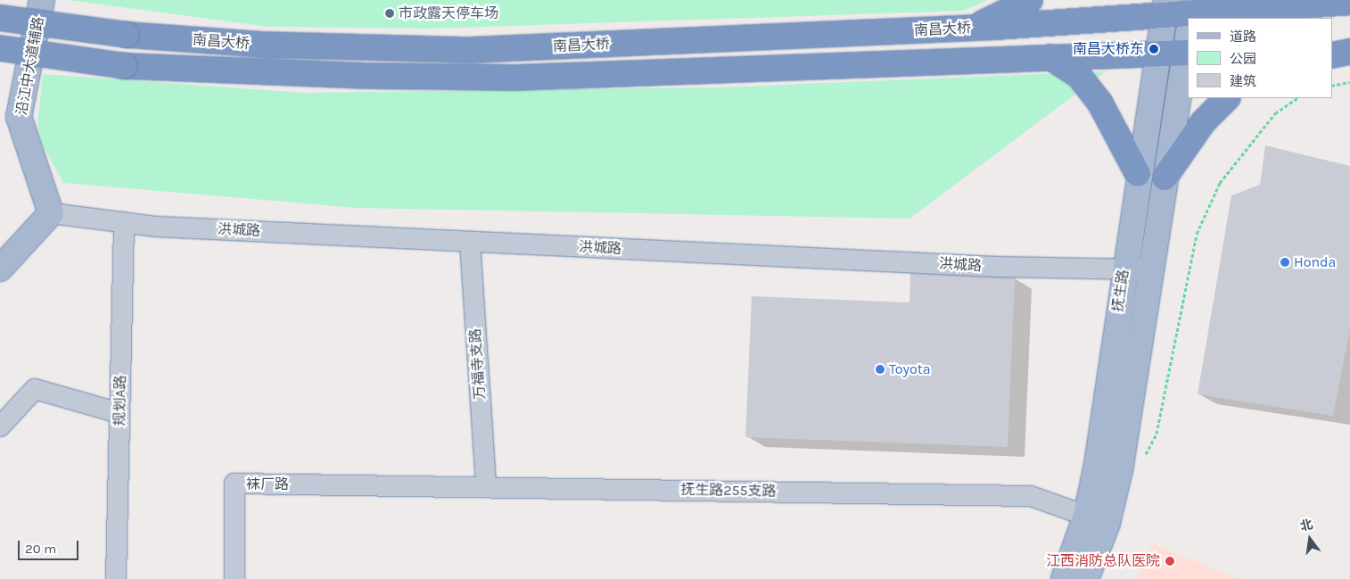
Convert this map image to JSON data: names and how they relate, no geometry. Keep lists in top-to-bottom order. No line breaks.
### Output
{"streets":{"highway":["南昌大桥"],"main road":["沿江中大道辅路","抚生路"],"street":["洪城路","万福寺支路","规划A路","袜厂路","抚生路255支路"]},"crossings":[["南昌大桥","抚生路"],["沿江中大道辅路","洪城路"],["洪城路","抚生路"],["洪城路","万福寺支路"],["洪城路","规划A路"],["抚生路","抚生路255支路"],["万福寺支路","抚生路255支路"],["袜厂路","抚生路255支路"]],"places":["市政露天停车场","南昌大桥东","Honda","Toyota","江西消防总队医院"],"legend":["道路","公园","建筑"],"scale_bar":"20 m","north":"top"}
